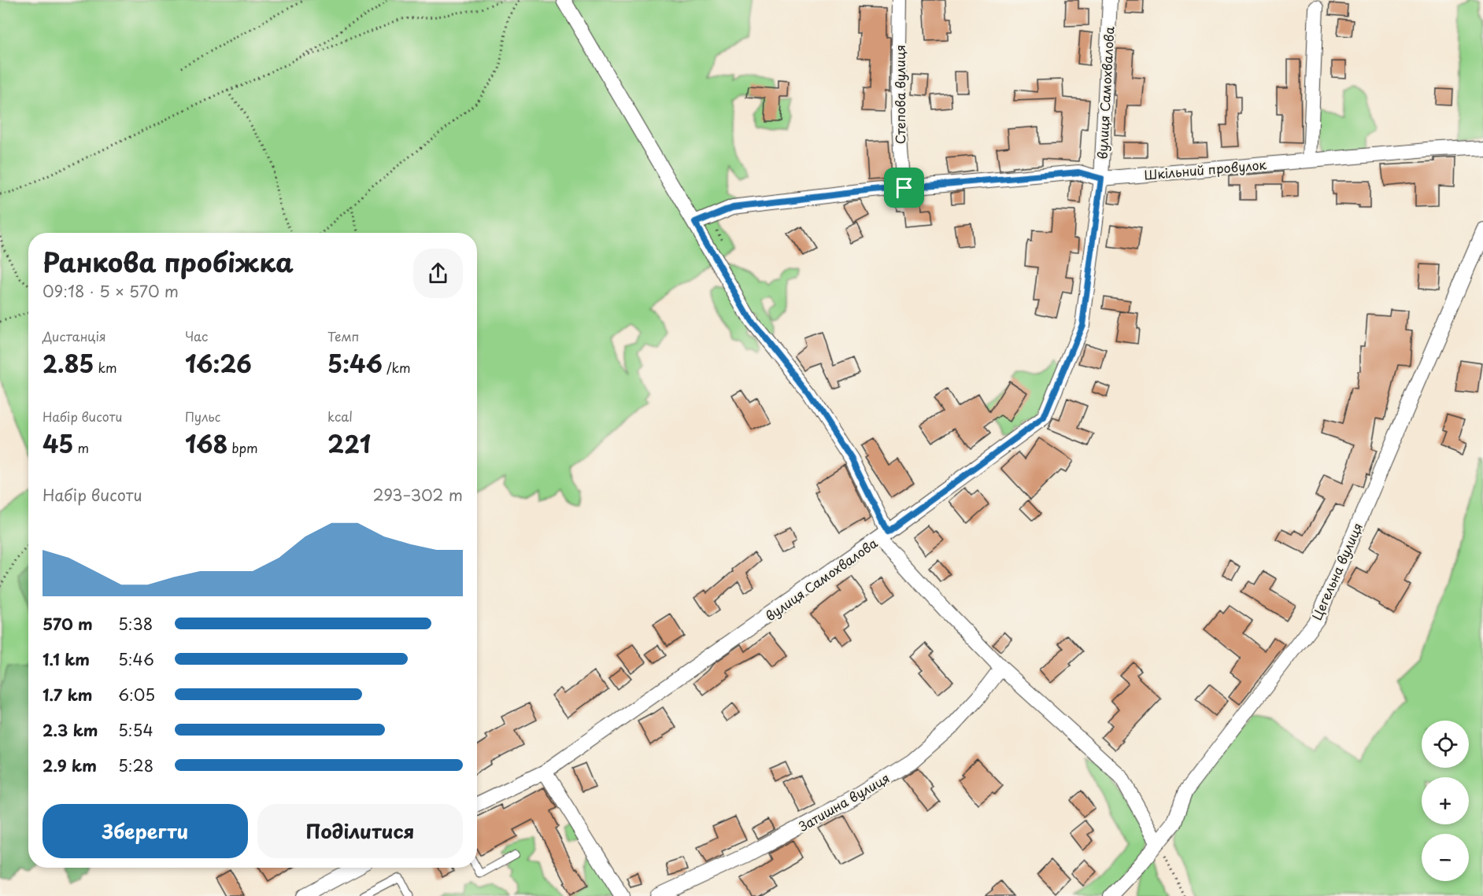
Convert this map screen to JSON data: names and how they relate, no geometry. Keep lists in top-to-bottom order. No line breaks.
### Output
{"streets":{"street":["вулиця Самохвалова","Степова вулиця","Шкільний провулок","Цегельна вулиця","Затишна вулиця"]},"crossings":[["вулиця Самохвалова","Шкільний провулок"]],"page":{"heading":["Ранкова пробіжка","09:18 · 5 × 570 m"],"stats":[["Дистанція","2.85 km"],["Час","16:26"],["Темп","5:46 /km"],["Набір висоти","45 m"],["Пульс","168 bpm"],["kcal","221"]],"chart":["Набір висоти","293–302 m"],"list":[{"name":"570 m","note":"5:38"},{"name":"1.1 km","note":"5:46"},{"name":"1.7 km","note":"6:05"},{"name":"2.3 km","note":"5:54"},{"name":"2.9 km","note":"5:28"}],"map_buttons":["+","−"],"buttons":["Зберегти","Поділитися"]}}
